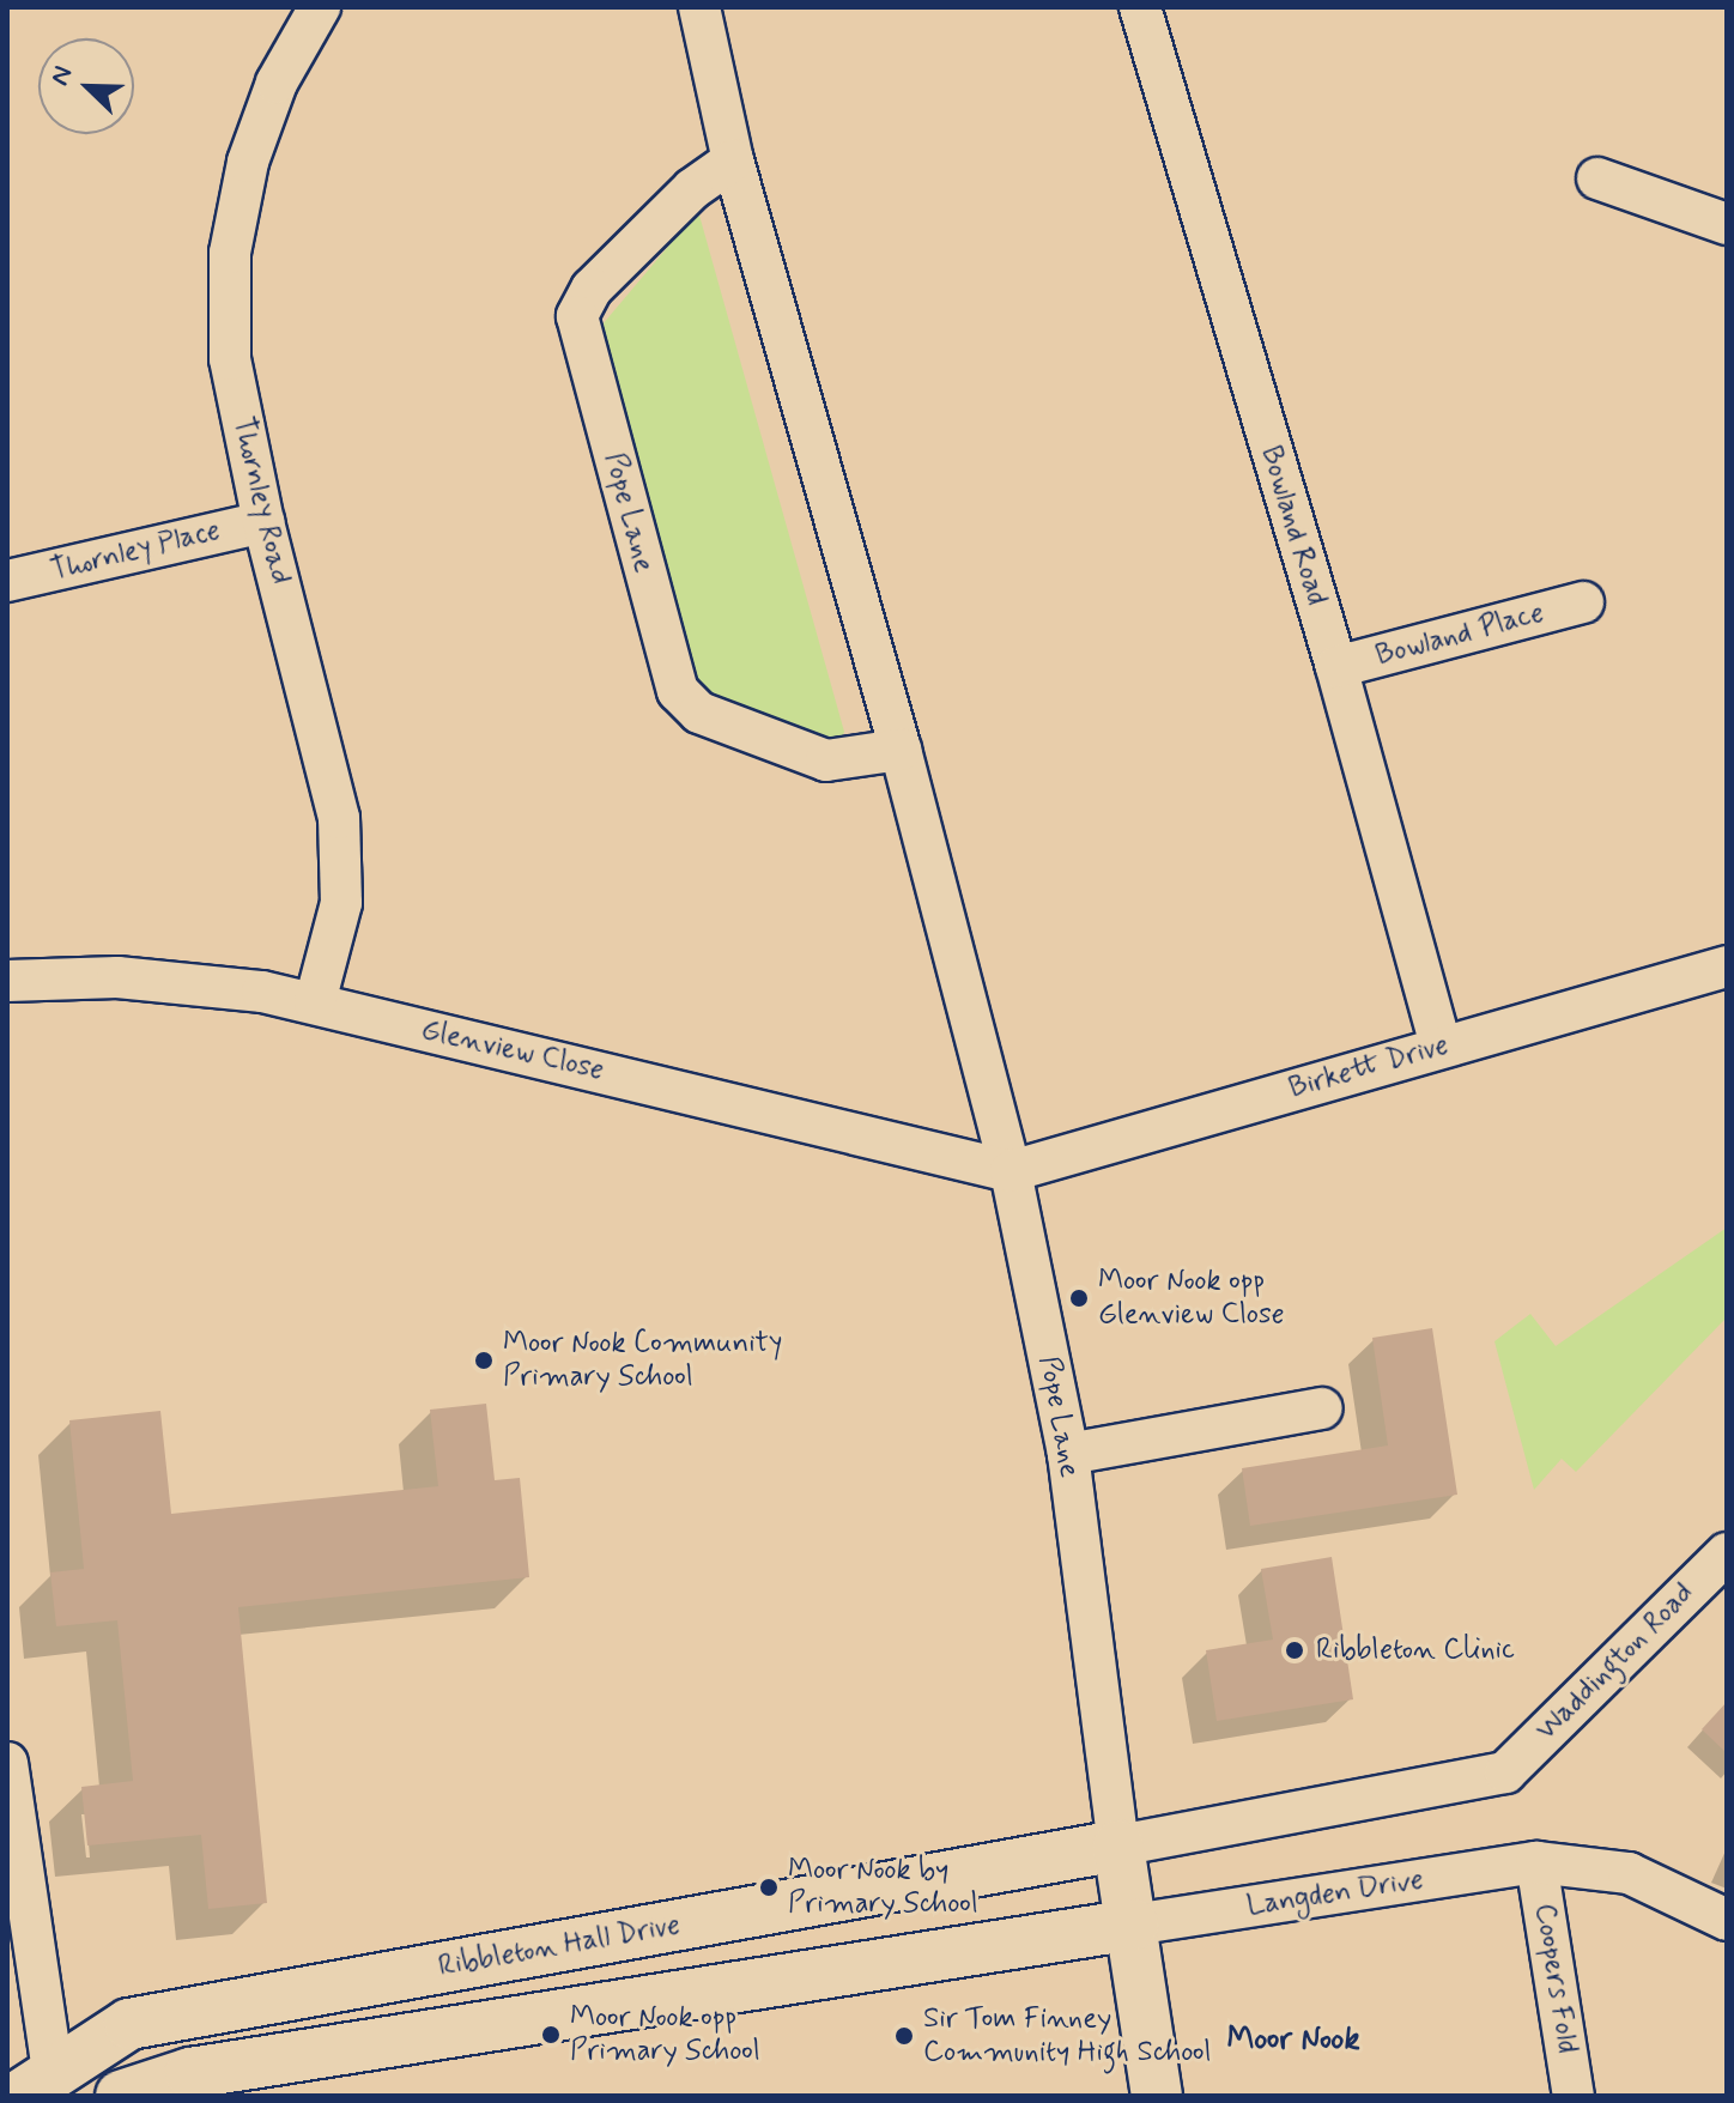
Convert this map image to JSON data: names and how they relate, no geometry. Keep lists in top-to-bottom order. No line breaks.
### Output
{"streets":{"street":["Thornley Road","Pope Lane","Bowland Road","Thornley Place","Bowland Place","Glenview Close","Birkett Drive","Waddington Road","Langden Drive","Ribbleton Hall Drive","Coopers Fold"]},"crossings":[["Thornley Road","Thornley Place"],["Thornley Road","Glenview Close"],["Pope Lane","Glenview Close"],["Pope Lane","Birkett Drive"],["Pope Lane","Waddington Road"],["Pope Lane","Langden Drive"],["Pope Lane","Ribbleton Hall Drive"],["Bowland Road","Bowland Place"],["Bowland Road","Birkett Drive"],["Glenview Close","Birkett Drive"],["Waddington Road","Ribbleton Hall Drive"],["Langden Drive","Coopers Fold"]],"districts":["Moor Nook"],"places":["Moor Nook opp Glenview Close","Moor Nook Community Primary School","Ribbleton Clinic","Moor Nook by Primary School","Moor Nook opp Primary School","Sir Tom Finney Community High School"],"north":"top left"}
